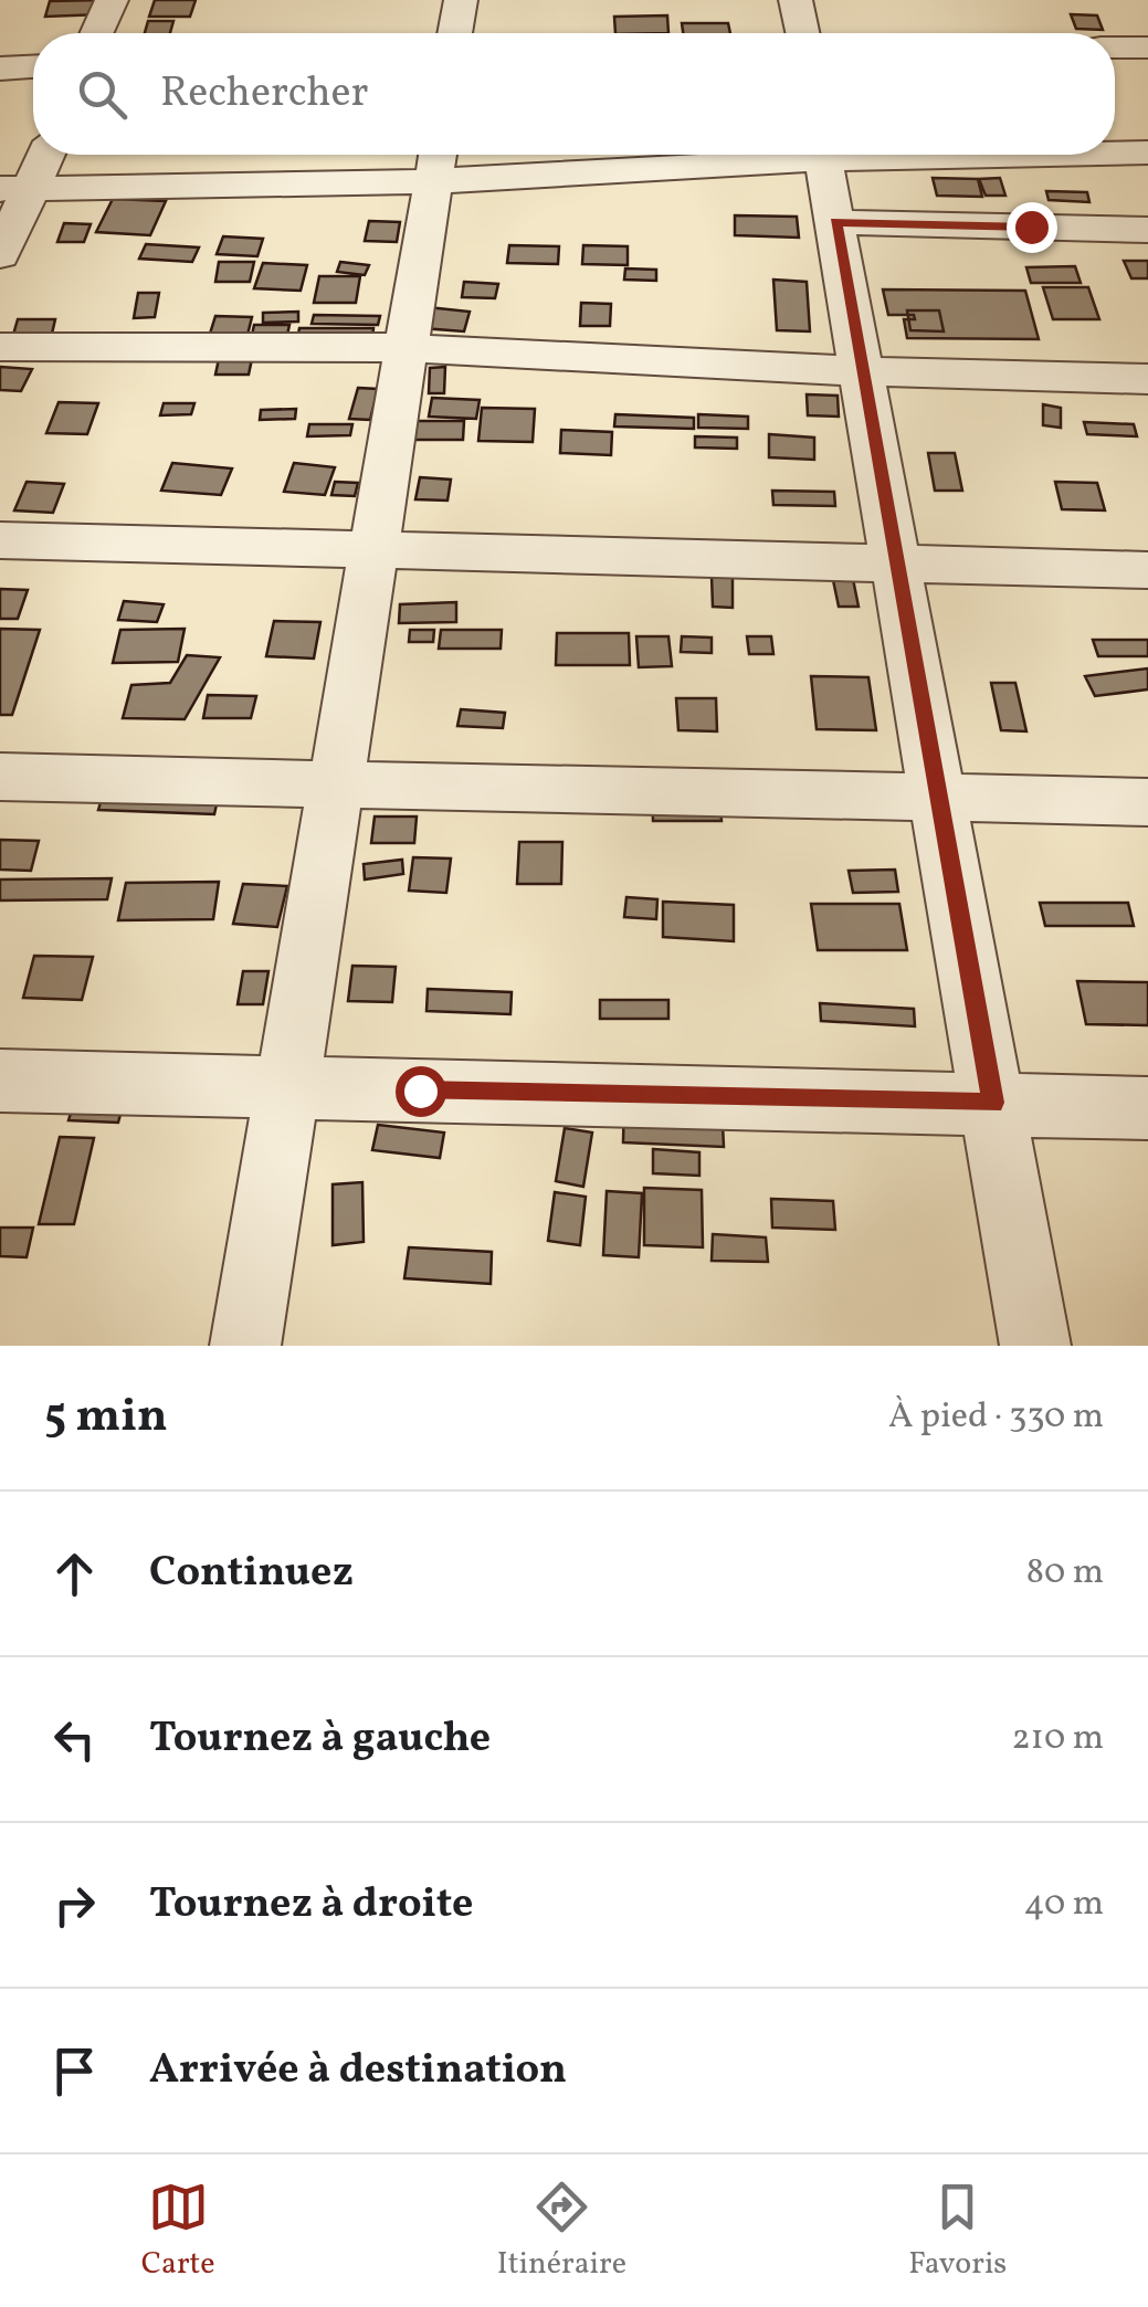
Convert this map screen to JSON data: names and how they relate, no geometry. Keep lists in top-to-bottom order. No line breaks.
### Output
{"page":{"search":"Rechercher","heading":["5 min","À pied · 330 m"],"list":[["Continuez","80 m"],["Tournez à gauche","210 m"],["Tournez à droite","40 m"],"Arrivée à destination"],"nav":["Carte","Itinéraire","Favoris"]}}
